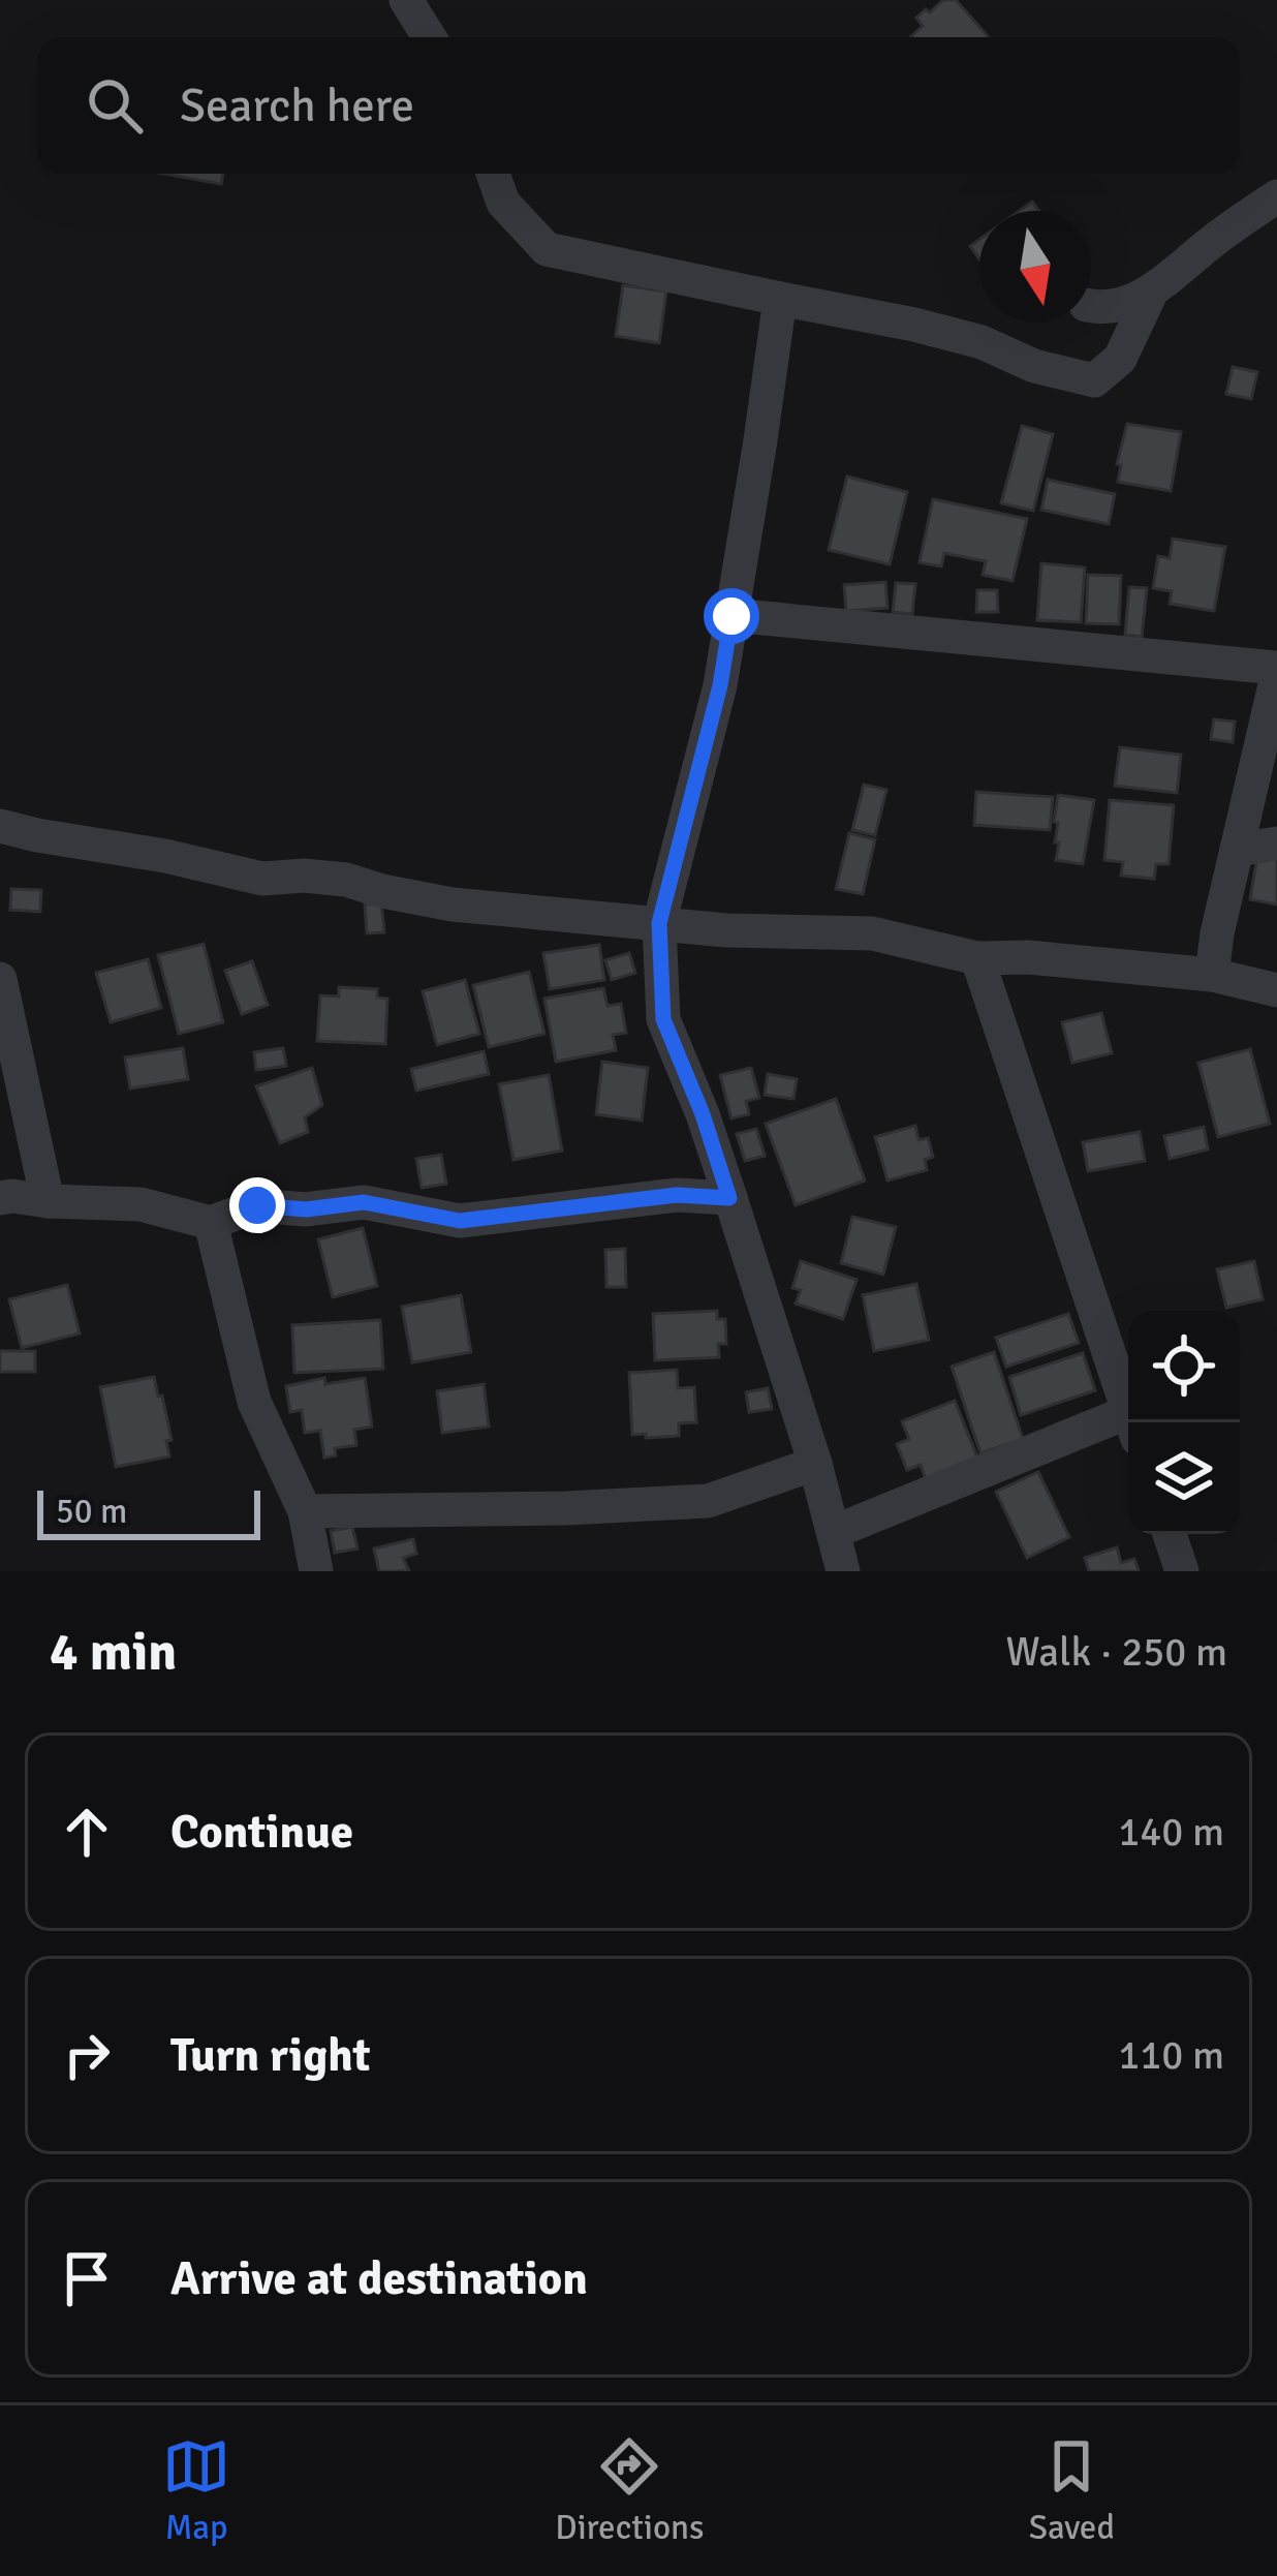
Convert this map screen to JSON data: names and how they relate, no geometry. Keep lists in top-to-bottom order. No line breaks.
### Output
{"scale_bar":"50 m","north":"bottom","page":{"search":"Search here","scale":"50 m","heading":["4 min","Walk · 250 m"],"list":[["Continue","140 m"],["Turn right","110 m"],"Arrive at destination"],"nav":["Map","Directions","Saved"]}}
